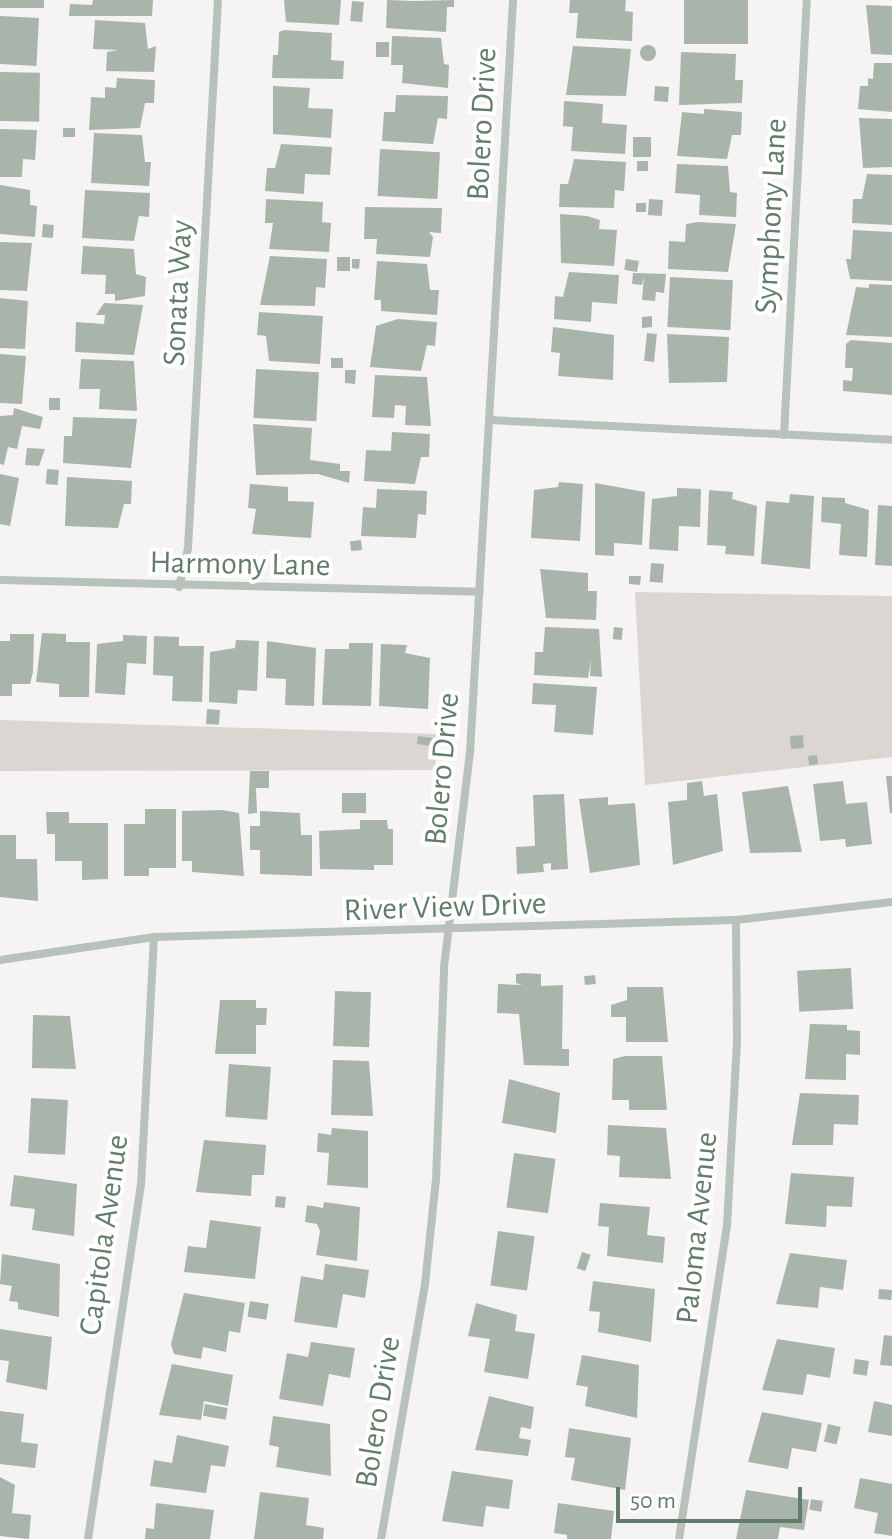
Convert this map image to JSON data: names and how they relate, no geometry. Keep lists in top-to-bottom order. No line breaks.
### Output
{"streets":{"street":["Bolero Drive","Symphony Lane","Sonata Way","Harmony Lane","River View Drive","Paloma Avenue","Capitola Avenue"]},"crossings":[["Bolero Drive","Harmony Lane"],["Bolero Drive","River View Drive"],["Sonata Way","Harmony Lane"],["River View Drive","Paloma Avenue"],["River View Drive","Capitola Avenue"]],"scale_bar":"50 m"}
